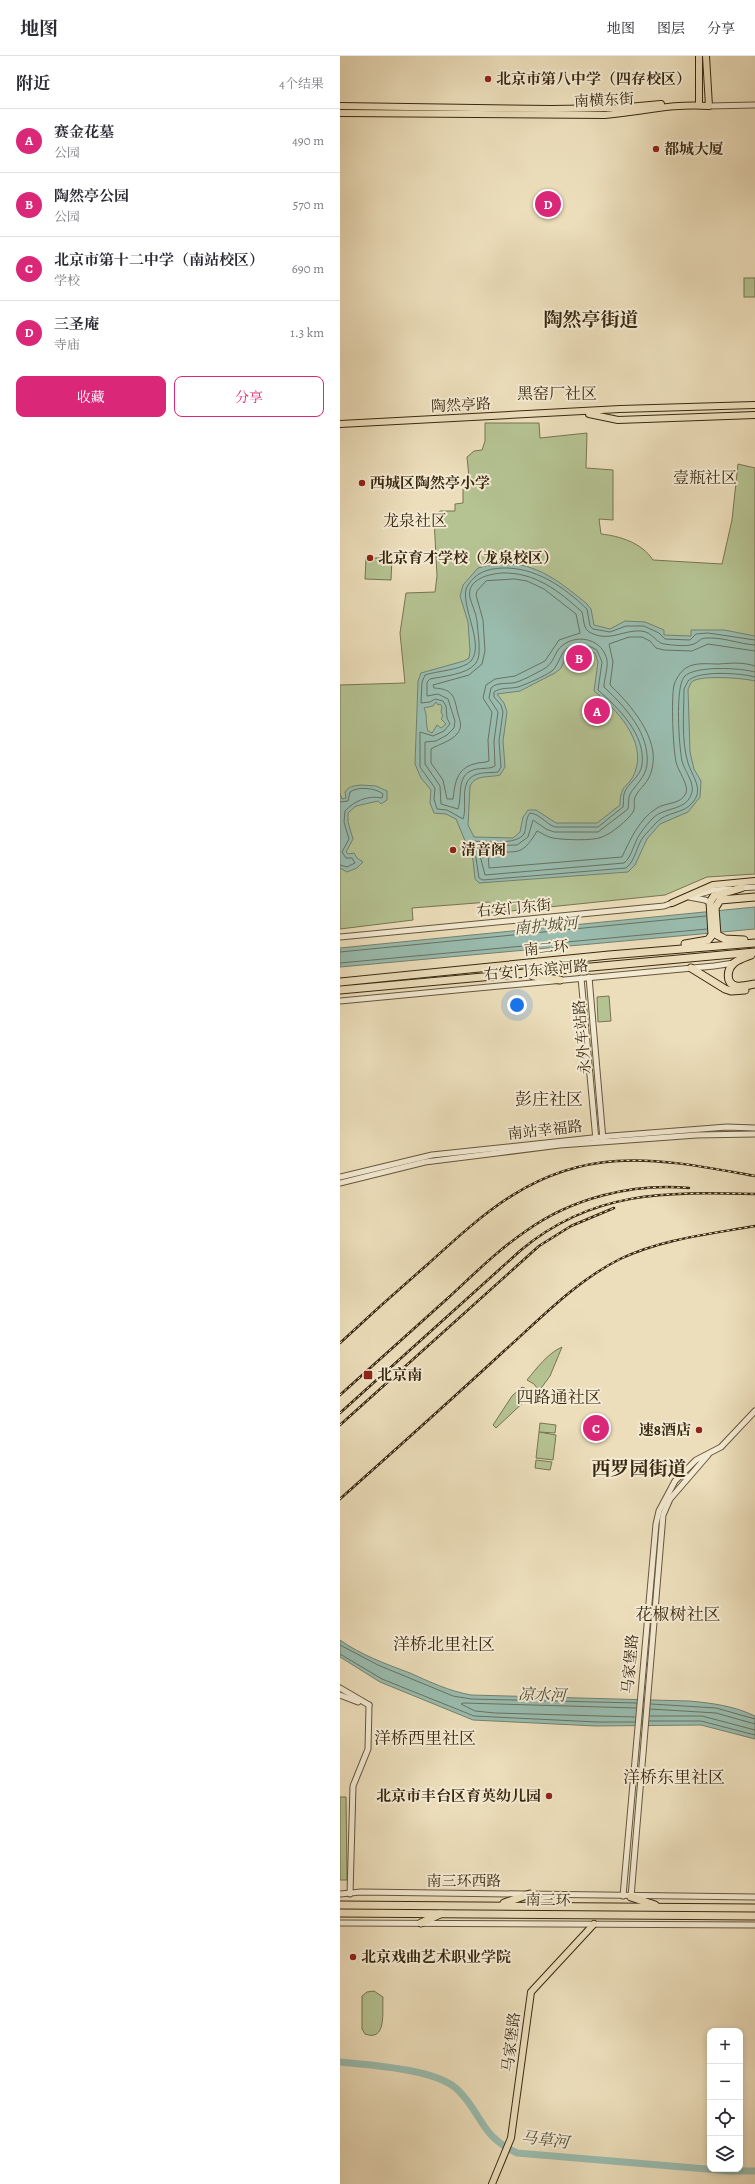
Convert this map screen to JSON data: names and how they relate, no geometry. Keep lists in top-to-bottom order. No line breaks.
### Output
{"streets":{"highway":["南二环","南三环"],"main road":["南横东街","陶然亭路","马家堡路"],"street":["右安门东街","右安门东滨河路","永外车站路","南站幸福路","南三环西路"]},"crossings":[["右安门东滨河路","永外车站路"],["永外车站路","南站幸福路"],["马家堡路","南三环西路"]],"districts":["陶然亭街道","黑窑厂社区","壹瓶社区","龙泉社区","彭庄社区","四路通社区","西罗园街道","花椒树社区","洋桥北里社区","洋桥西里社区","洋桥东里社区"],"water":["南护城河","凉水河","马草河"],"places":{"other":["北京市第八中学（四存校区）","都城大厦","西城区陶然亭小学","北京育才学校（龙泉校区）","清音阁","速8酒店","北京市丰台区育英幼儿园","北京戏曲艺术职业学院"],"transit":["北京南"]},"page":{"header":"地图","nav":["地图","图层","分享"],"heading":["附近","4个结果"],"list":[{"mark":"A","name":"赛金花墓","note":"公园","value":"490 m"},{"mark":"B","name":"陶然亭公园","note":"公园","value":"570 m"},{"mark":"C","name":"北京市第十二中学（南站校区）","note":"学校","value":"690 m"},{"mark":"D","name":"三圣庵","note":"寺庙","value":"1.3 km"}],"pins":["D","B","A","C"],"buttons":["收藏","分享"],"map_buttons":["+","−"]}}
